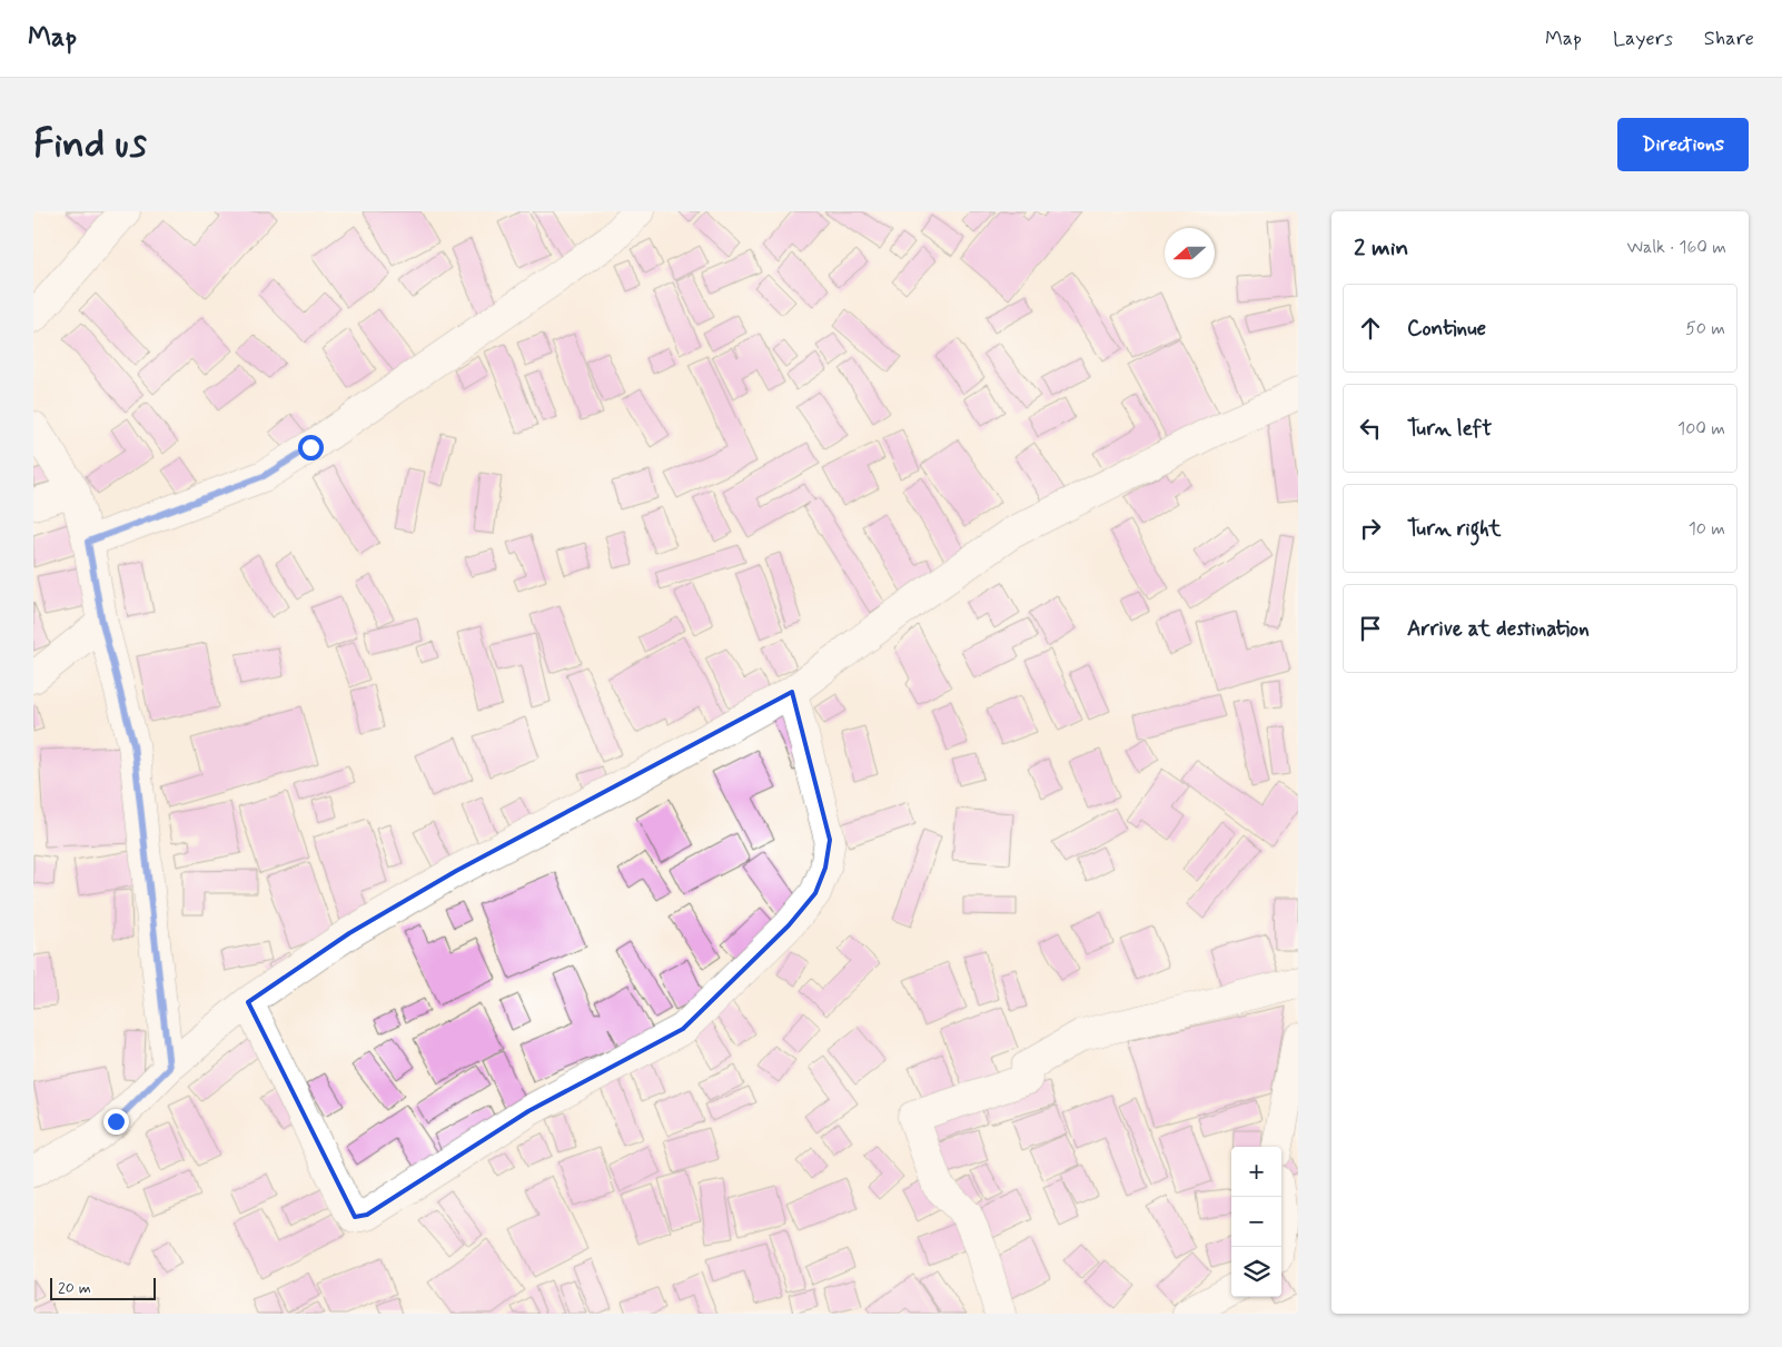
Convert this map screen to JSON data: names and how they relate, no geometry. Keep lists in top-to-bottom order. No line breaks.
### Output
{"scale_bar":"20 m","north":"left","page":{"header":"Map","nav":["Map","Layers","Share"],"buttons":"Directions","title":"Find us","heading":["2 min","Walk · 160 m"],"list":[["Continue","50 m"],["Turn left","100 m"],["Turn right","10 m"],"Arrive at destination"],"map_buttons":["+","−"],"scale":"20 m"}}
